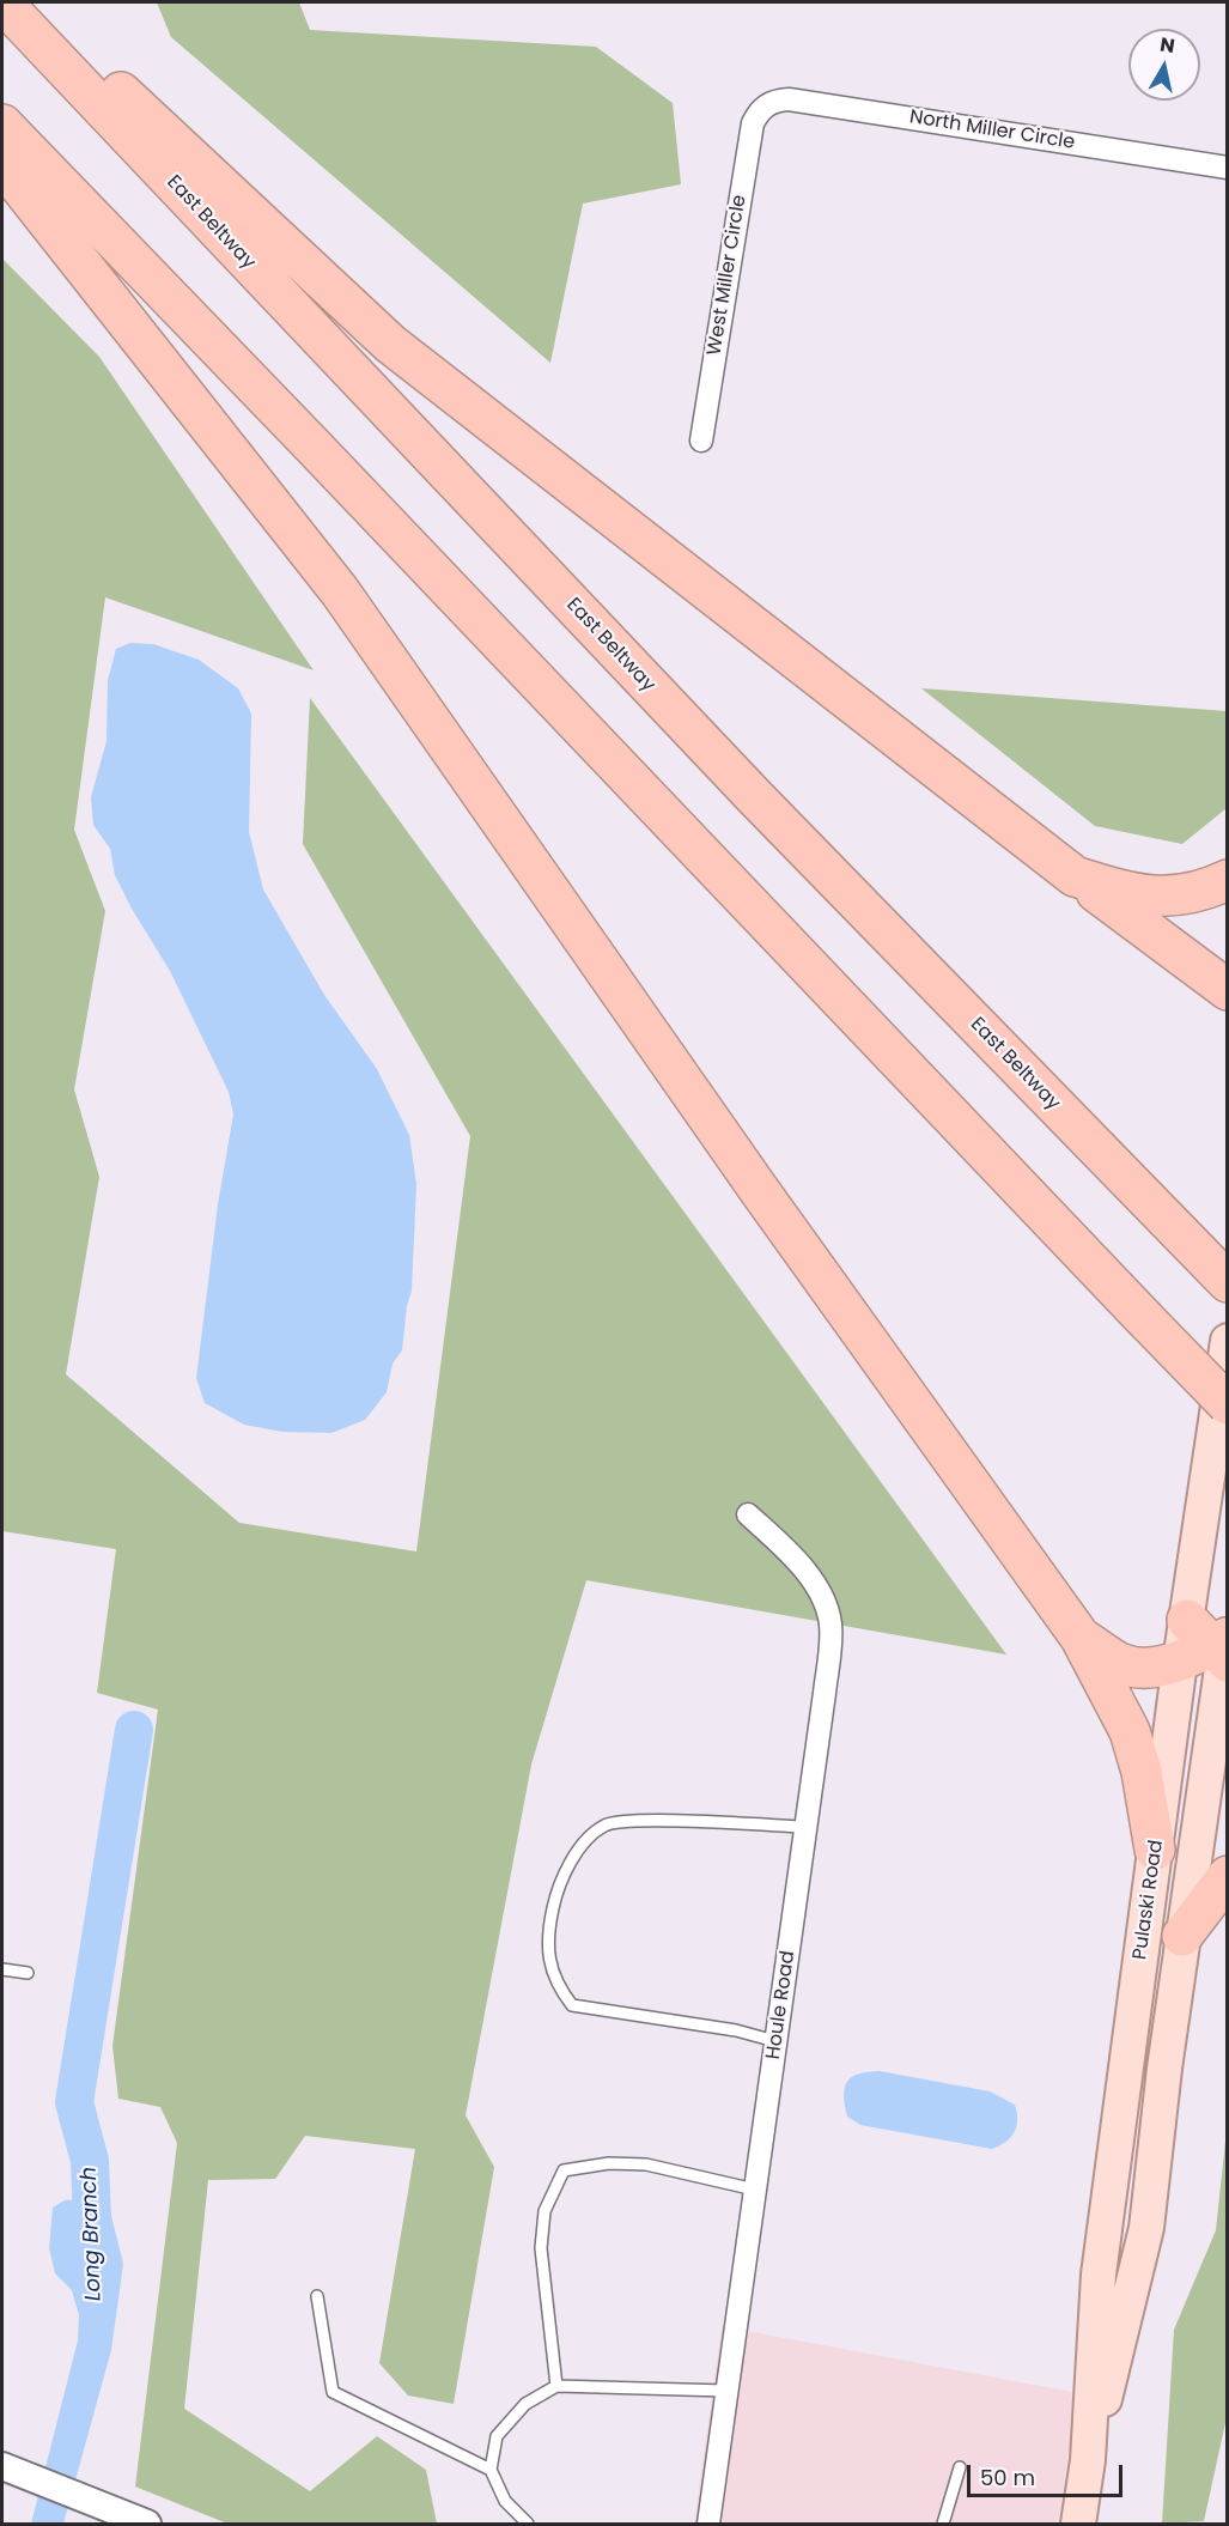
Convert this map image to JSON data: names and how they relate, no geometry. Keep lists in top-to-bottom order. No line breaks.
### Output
{"streets":{"highway":["East Beltway"],"main road":["Pulaski Road"],"street":["North Miller Circle","West Miller Circle","Houle Road"]},"crossings":[["North Miller Circle","West Miller Circle"]],"water":["Long Branch"],"scale_bar":"50 m","north":"top"}
